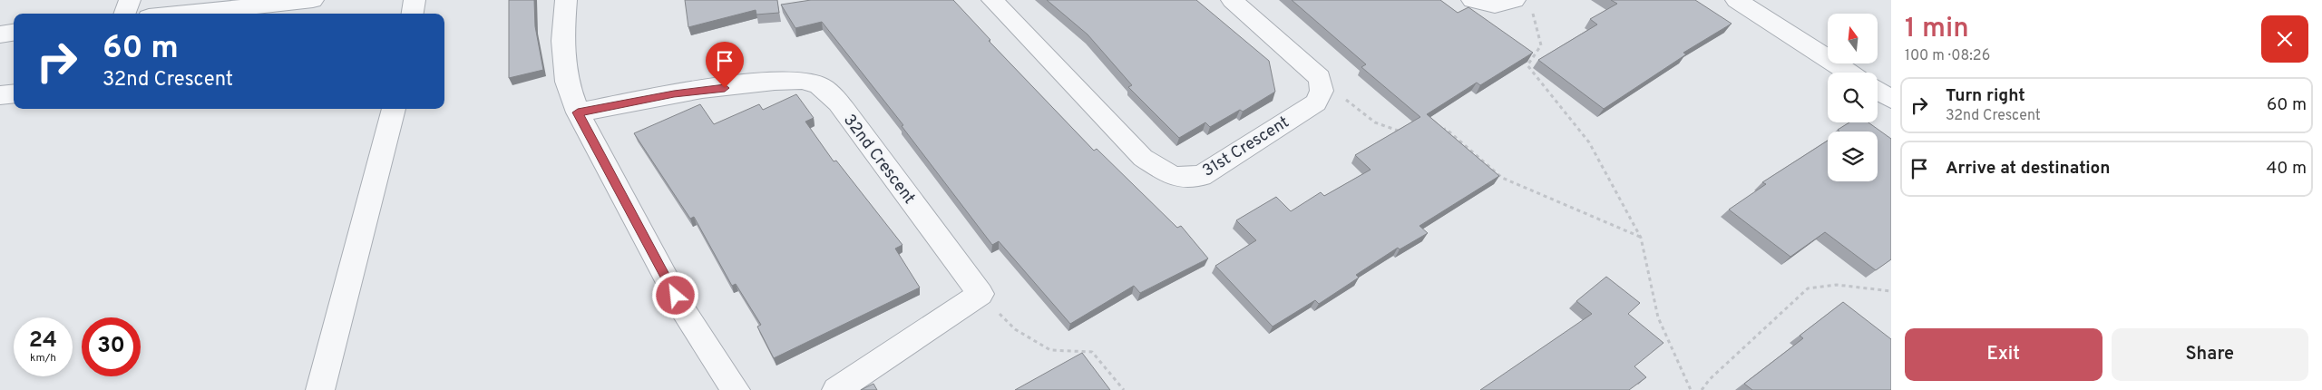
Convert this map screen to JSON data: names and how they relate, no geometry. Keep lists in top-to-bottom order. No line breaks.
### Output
{"streets":{"street":["31st Crescent","32nd Crescent"]},"north":"top","page":{"heading":["1 min","100 m · 08:26"],"turn":["60 m","32nd Crescent"],"list":[{"name":"Turn right","note":"32nd Crescent","value":"60 m"},{"name":"Arrive at destination","value":"40 m"}],"speed":"24 km/h","limit":"30","buttons":["Exit","Share"]}}
